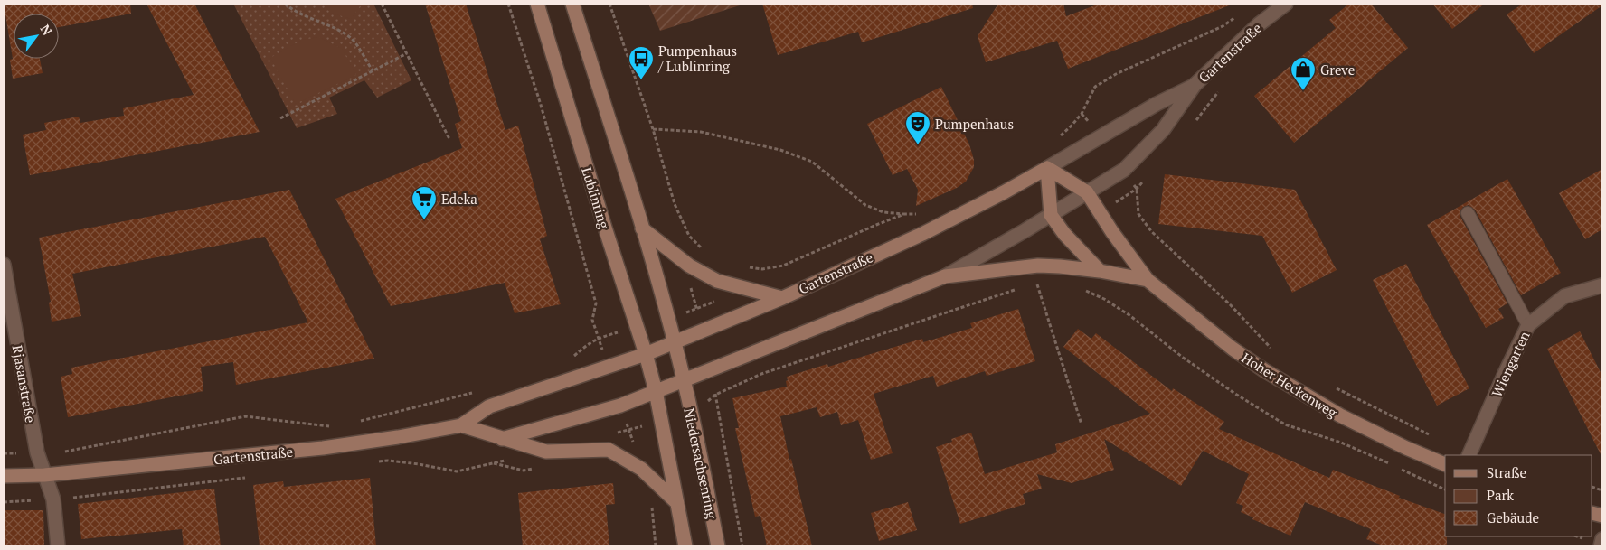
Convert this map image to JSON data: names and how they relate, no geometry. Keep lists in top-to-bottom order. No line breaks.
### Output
{"streets":{"street":["Gartenstraße","Lublinring","Wiengarten","Rjasanstraße","Hoher Heckenweg","Niedersachsenring"]},"crossings":[["Gartenstraße","Lublinring"],["Gartenstraße","Rjasanstraße"],["Gartenstraße","Hoher Heckenweg"],["Gartenstraße","Niedersachsenring"]],"places":{"bus stop":["Pumpenhaus / Lublinring"],"shop":["Greve"],"theatre":["Pumpenhaus"],"supermarket":["Edeka"]},"legend":["Straße","Park","Gebäude"],"north":"top right"}
